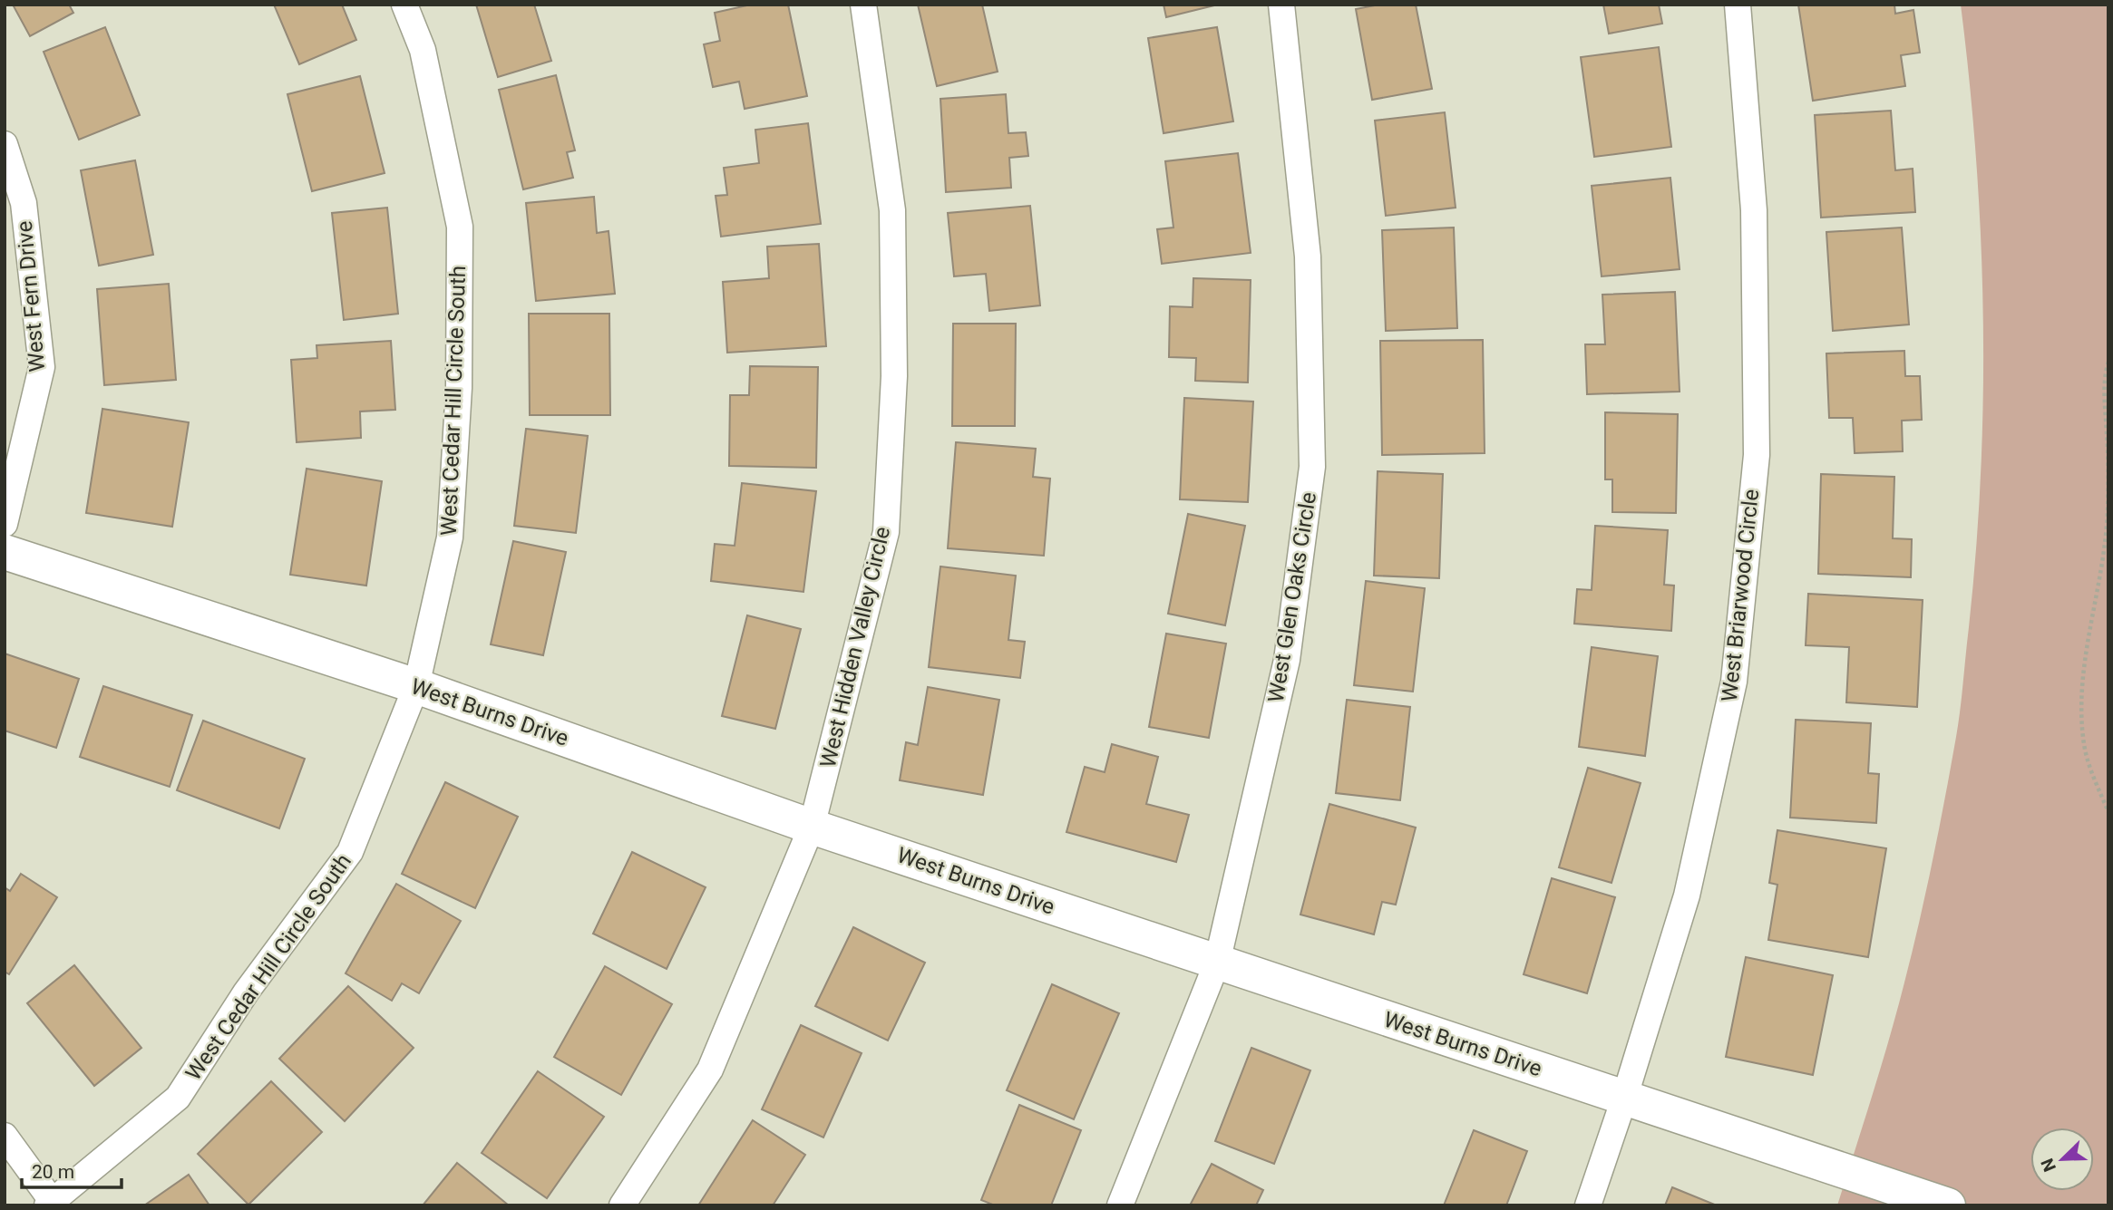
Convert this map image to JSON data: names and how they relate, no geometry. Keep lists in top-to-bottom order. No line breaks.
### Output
{"streets":{"street":["West Fern Drive","West Cedar Hill Circle South","West Briarwood Circle","West Glen Oaks Circle","West Hidden Valley Circle","West Burns Drive"]},"crossings":[["West Cedar Hill Circle South","West Burns Drive"],["West Briarwood Circle","West Burns Drive"],["West Glen Oaks Circle","West Burns Drive"],["West Hidden Valley Circle","West Burns Drive"]],"scale_bar":"20 m","north":"bottom left"}
